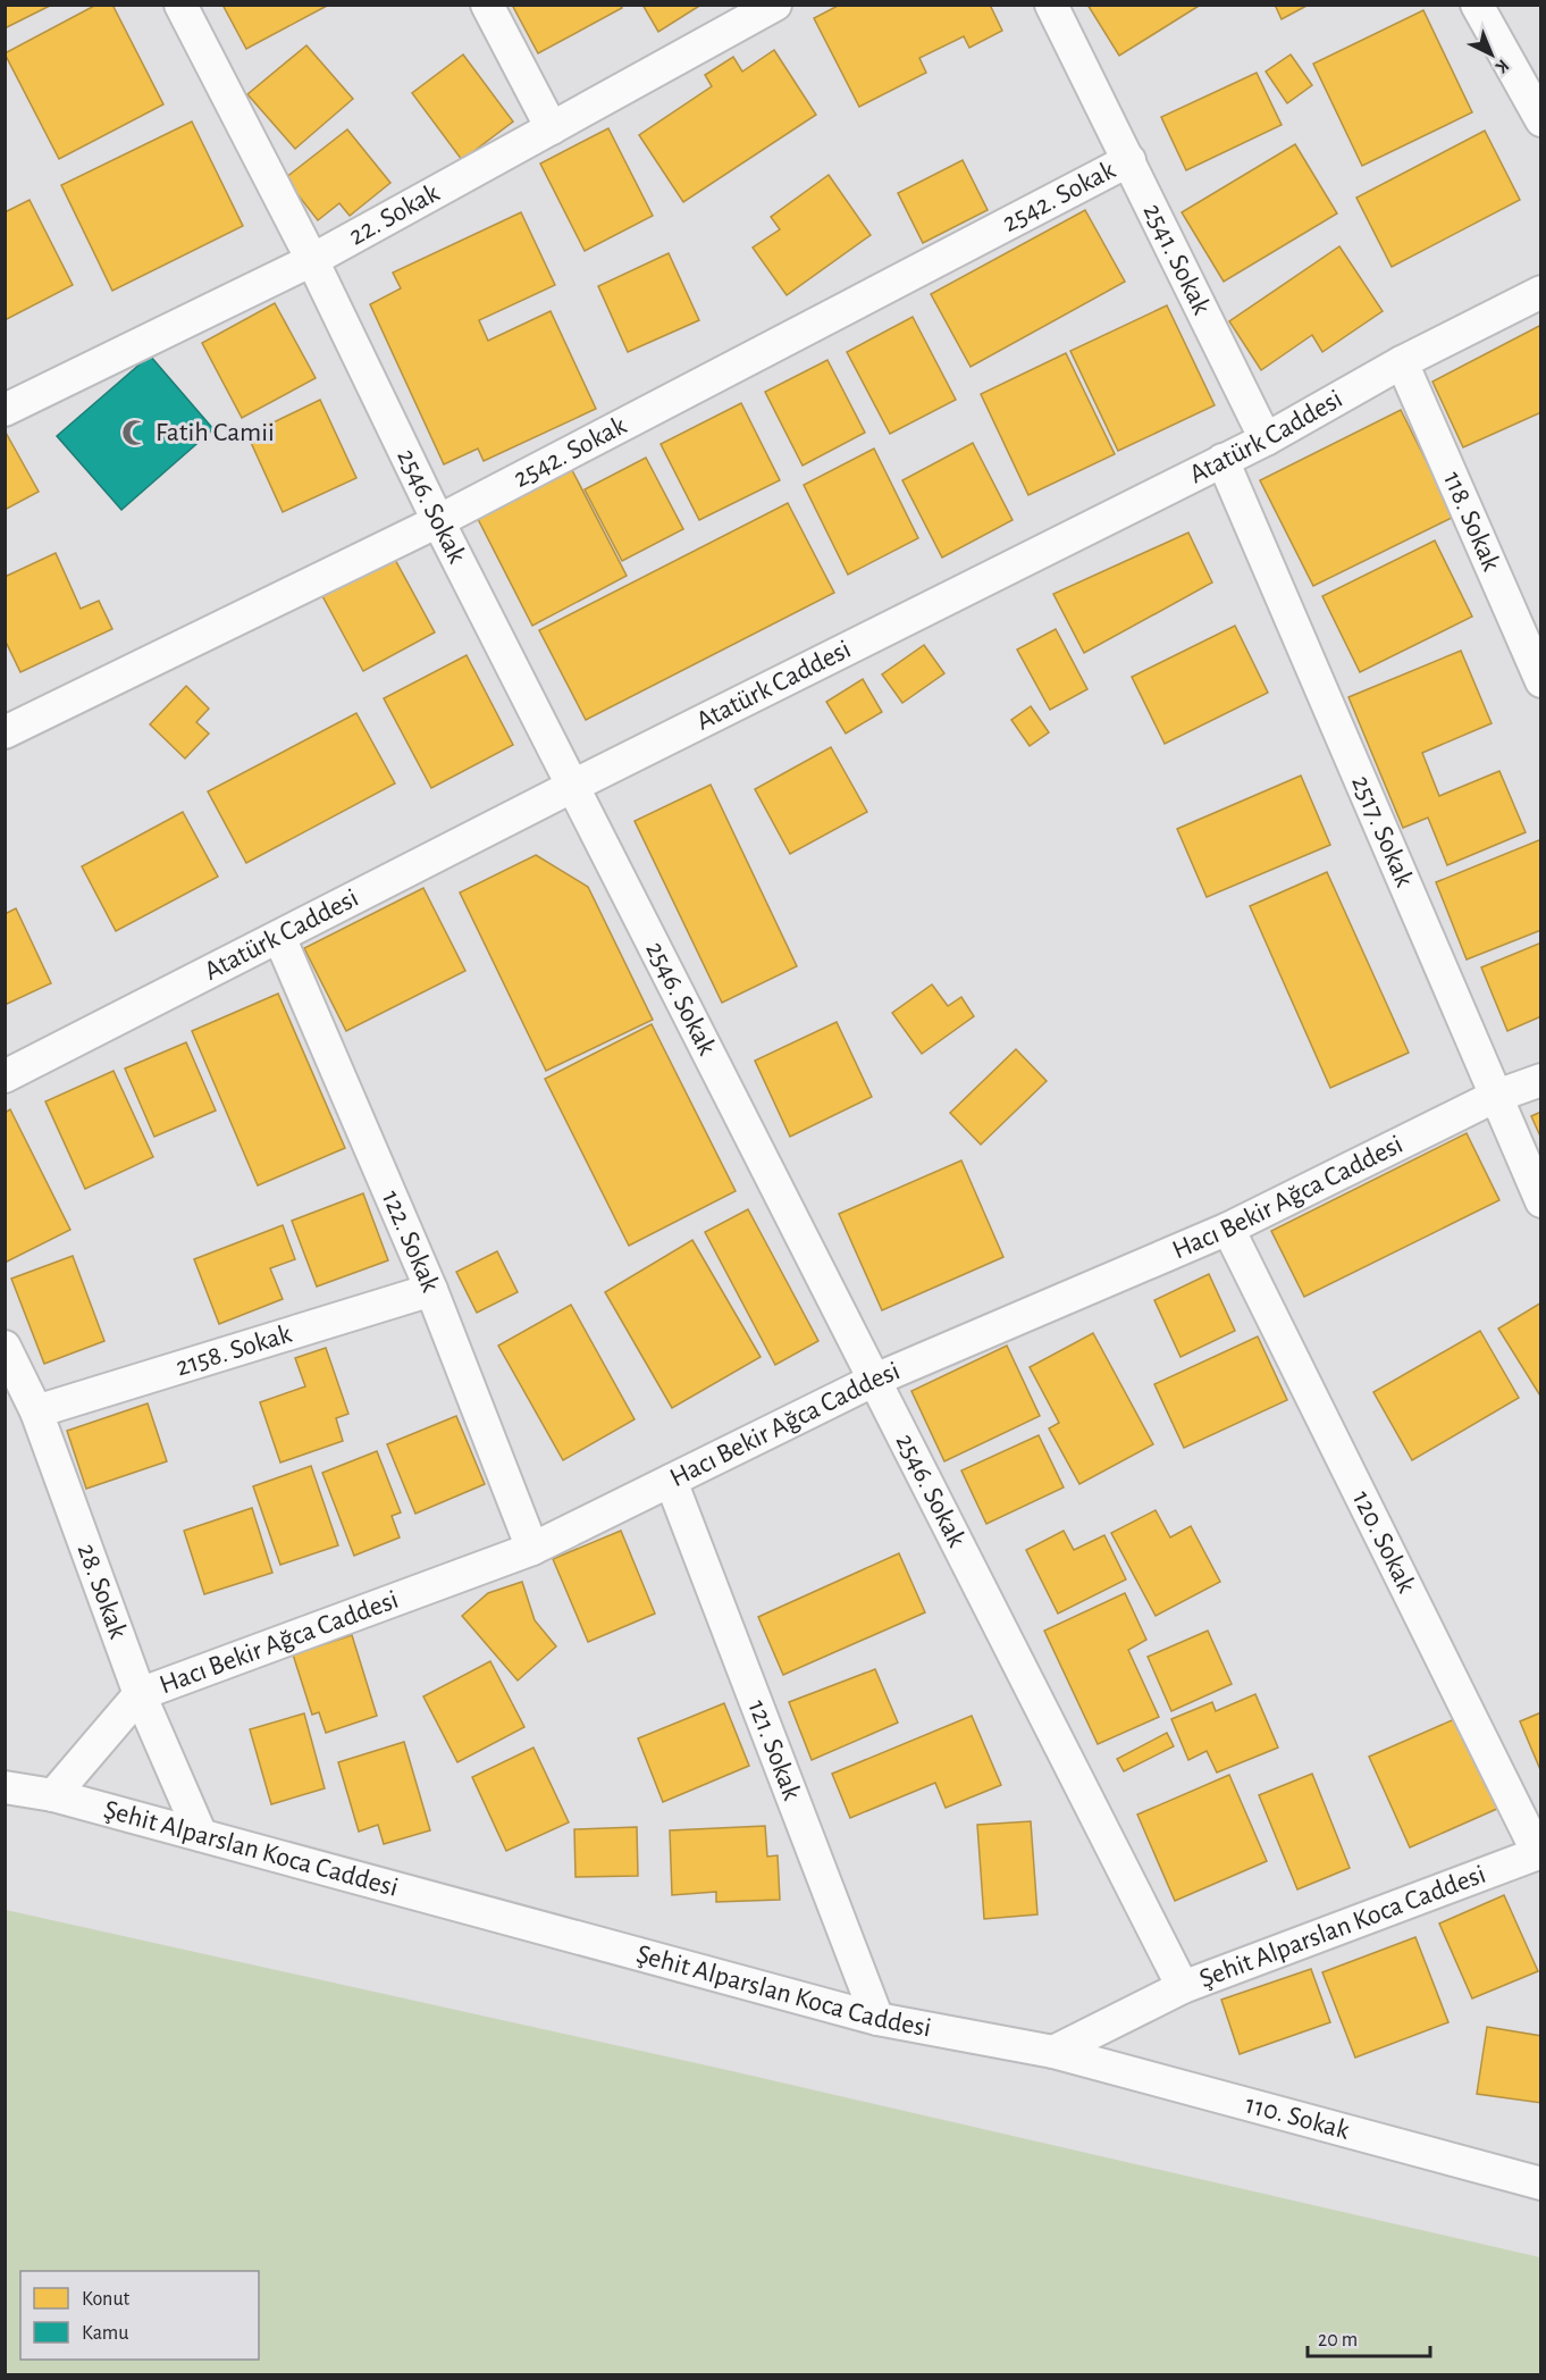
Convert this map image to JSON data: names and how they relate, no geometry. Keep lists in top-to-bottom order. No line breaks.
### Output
{"streets":{"street":["2542. Sokak","22. Sokak","2541. Sokak","Atatürk Caddesi","2546. Sokak","118. Sokak","2517. Sokak","Hacı Bekir Ağca Caddesi","122. Sokak","2158. Sokak","120. Sokak","28. Sokak","121. Sokak","Şehit Alparslan Koca Caddesi","110. Sokak"]},"crossings":[["2542. Sokak","2541. Sokak"],["2542. Sokak","2546. Sokak"],["22. Sokak","2546. Sokak"],["2541. Sokak","Atatürk Caddesi"],["Atatürk Caddesi","2546. Sokak"],["Atatürk Caddesi","118. Sokak"],["Atatürk Caddesi","2517. Sokak"],["Atatürk Caddesi","122. Sokak"],["2546. Sokak","Hacı Bekir Ağca Caddesi"],["2546. Sokak","Şehit Alparslan Koca Caddesi"],["2517. Sokak","Hacı Bekir Ağca Caddesi"],["Hacı Bekir Ağca Caddesi","122. Sokak"],["Hacı Bekir Ağca Caddesi","120. Sokak"],["Hacı Bekir Ağca Caddesi","28. Sokak"],["Hacı Bekir Ağca Caddesi","121. Sokak"],["Hacı Bekir Ağca Caddesi","Şehit Alparslan Koca Caddesi"],["122. Sokak","2158. Sokak"],["2158. Sokak","28. Sokak"],["120. Sokak","Şehit Alparslan Koca Caddesi"],["28. Sokak","Şehit Alparslan Koca Caddesi"],["121. Sokak","Şehit Alparslan Koca Caddesi"],["Şehit Alparslan Koca Caddesi","110. Sokak"]],"places":{"mosque":["Fatih Camii"]},"legend":["Konut","Kamu"],"scale_bar":"20 m","north":"bottom right"}
